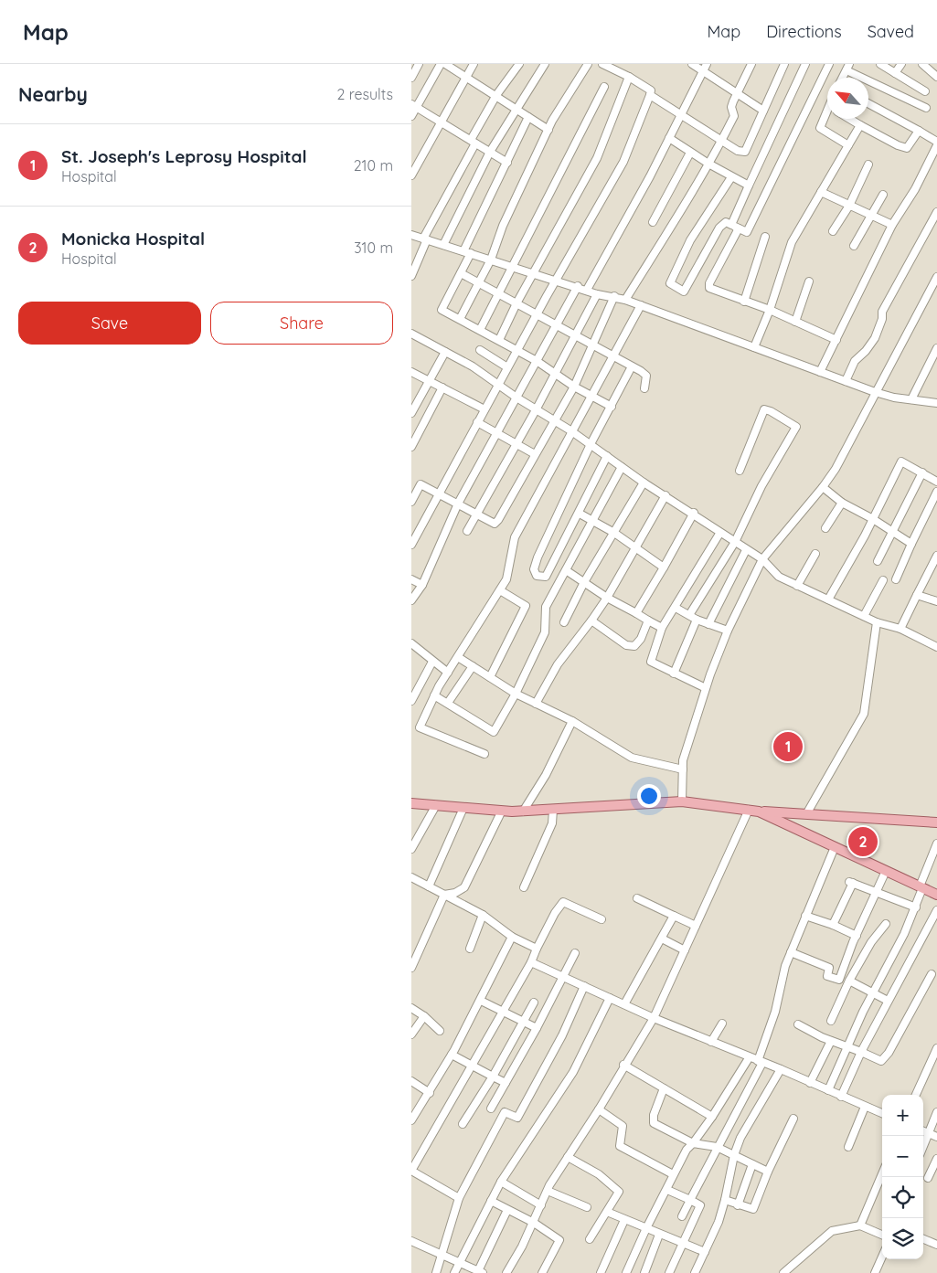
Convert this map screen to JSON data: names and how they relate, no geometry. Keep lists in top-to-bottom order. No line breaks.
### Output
{"north":"top left","page":{"header":"Map","nav":["Map","Directions","Saved"],"heading":["Nearby","2 results"],"list":[{"mark":"1","name":"St. Joseph's Leprosy Hospital","note":"Hospital","value":"210 m"},{"mark":"2","name":"Monicka Hospital","note":"Hospital","value":"310 m"}],"buttons":["Save","Share"],"pins":["1","2"],"map_buttons":["+","−"]}}
